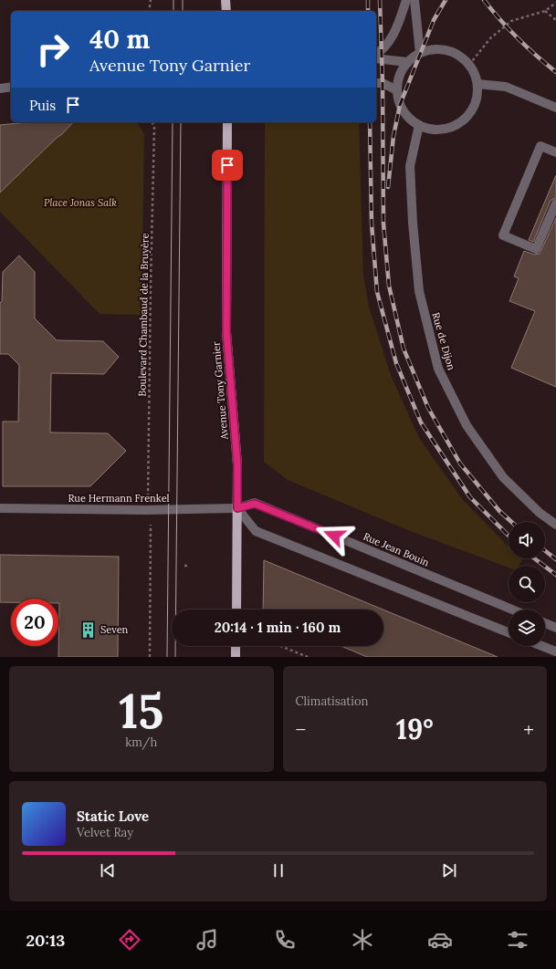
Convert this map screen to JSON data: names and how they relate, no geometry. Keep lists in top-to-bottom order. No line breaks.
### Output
{"streets":{"main road":["Avenue Tony Garnier"],"street":["Rue de Dijon","Rue Hermann Frenkel","Rue Jean Bouin"],"path":["Boulevard Chambaud de la Bruyère"]},"crossings":[["Boulevard Chambaud de la Bruyère","Rue Hermann Frenkel"],["Avenue Tony Garnier","Rue Hermann Frenkel"],["Avenue Tony Garnier","Rue Jean Bouin"],["Rue Hermann Frenkel","Rue Jean Bouin"]],"parks":["Place Jonas Salk"],"places":{"building":["Seven"]},"page":{"turn":["40 m","Avenue Tony Garnier"],"then":"Puis","limit":"20","trip":"20:14 · 1 min · 160 m","tile":[["15","km/h"],"Climatisation"],"heat":["−","19°","+"],"song":["Static Love","Velvet Ray"],"tabs":"20:13"}}
